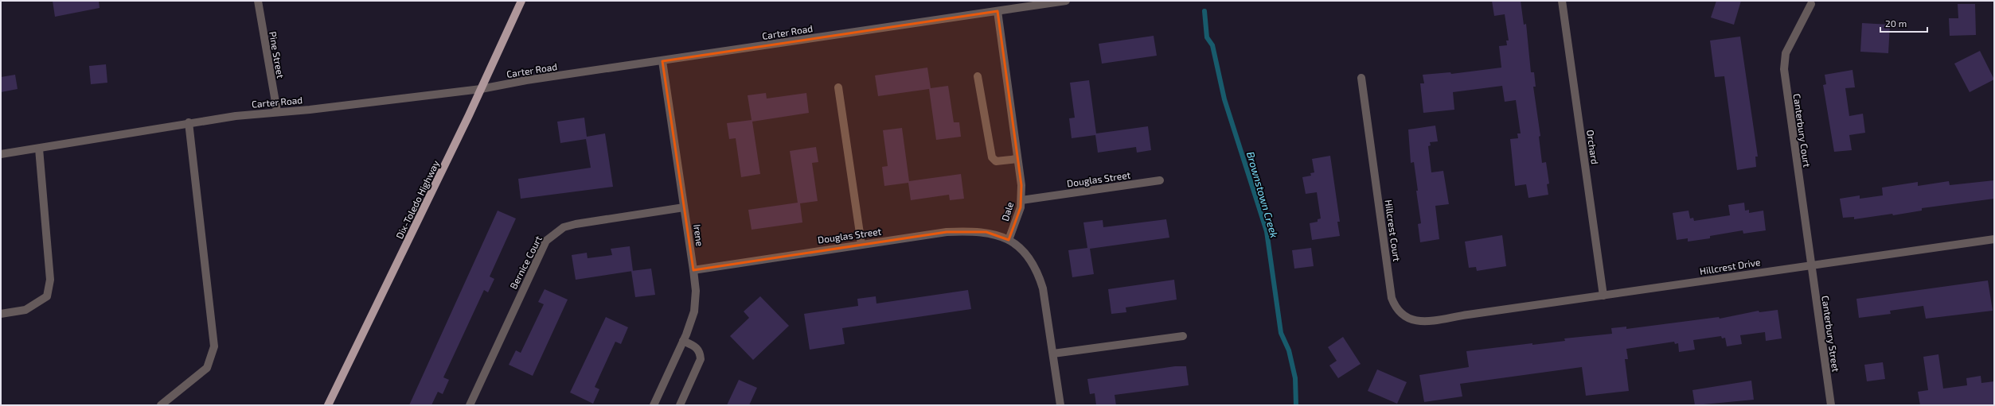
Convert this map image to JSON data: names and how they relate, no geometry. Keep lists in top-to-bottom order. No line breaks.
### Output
{"streets":{"main road":["Dix-Toledo Highway"],"street":["Carter Road","Pine Street","Canterbury Court","Orchard","Douglas Street","Dale","Hillcrest Court","Irene","Bernice Court","Hillcrest Drive","Canterbury Street"]},"crossings":[["Carter Road","Pine Street"],["Carter Road","Dix-Toledo Highway"],["Carter Road","Dale"],["Carter Road","Irene"],["Canterbury Court","Hillcrest Drive"],["Canterbury Court","Canterbury Street"],["Orchard","Hillcrest Drive"],["Douglas Street","Dale"],["Douglas Street","Irene"],["Hillcrest Court","Hillcrest Drive"],["Irene","Bernice Court"],["Hillcrest Drive","Canterbury Street"]],"water":["Brownstown Creek"],"scale_bar":"20 m"}
